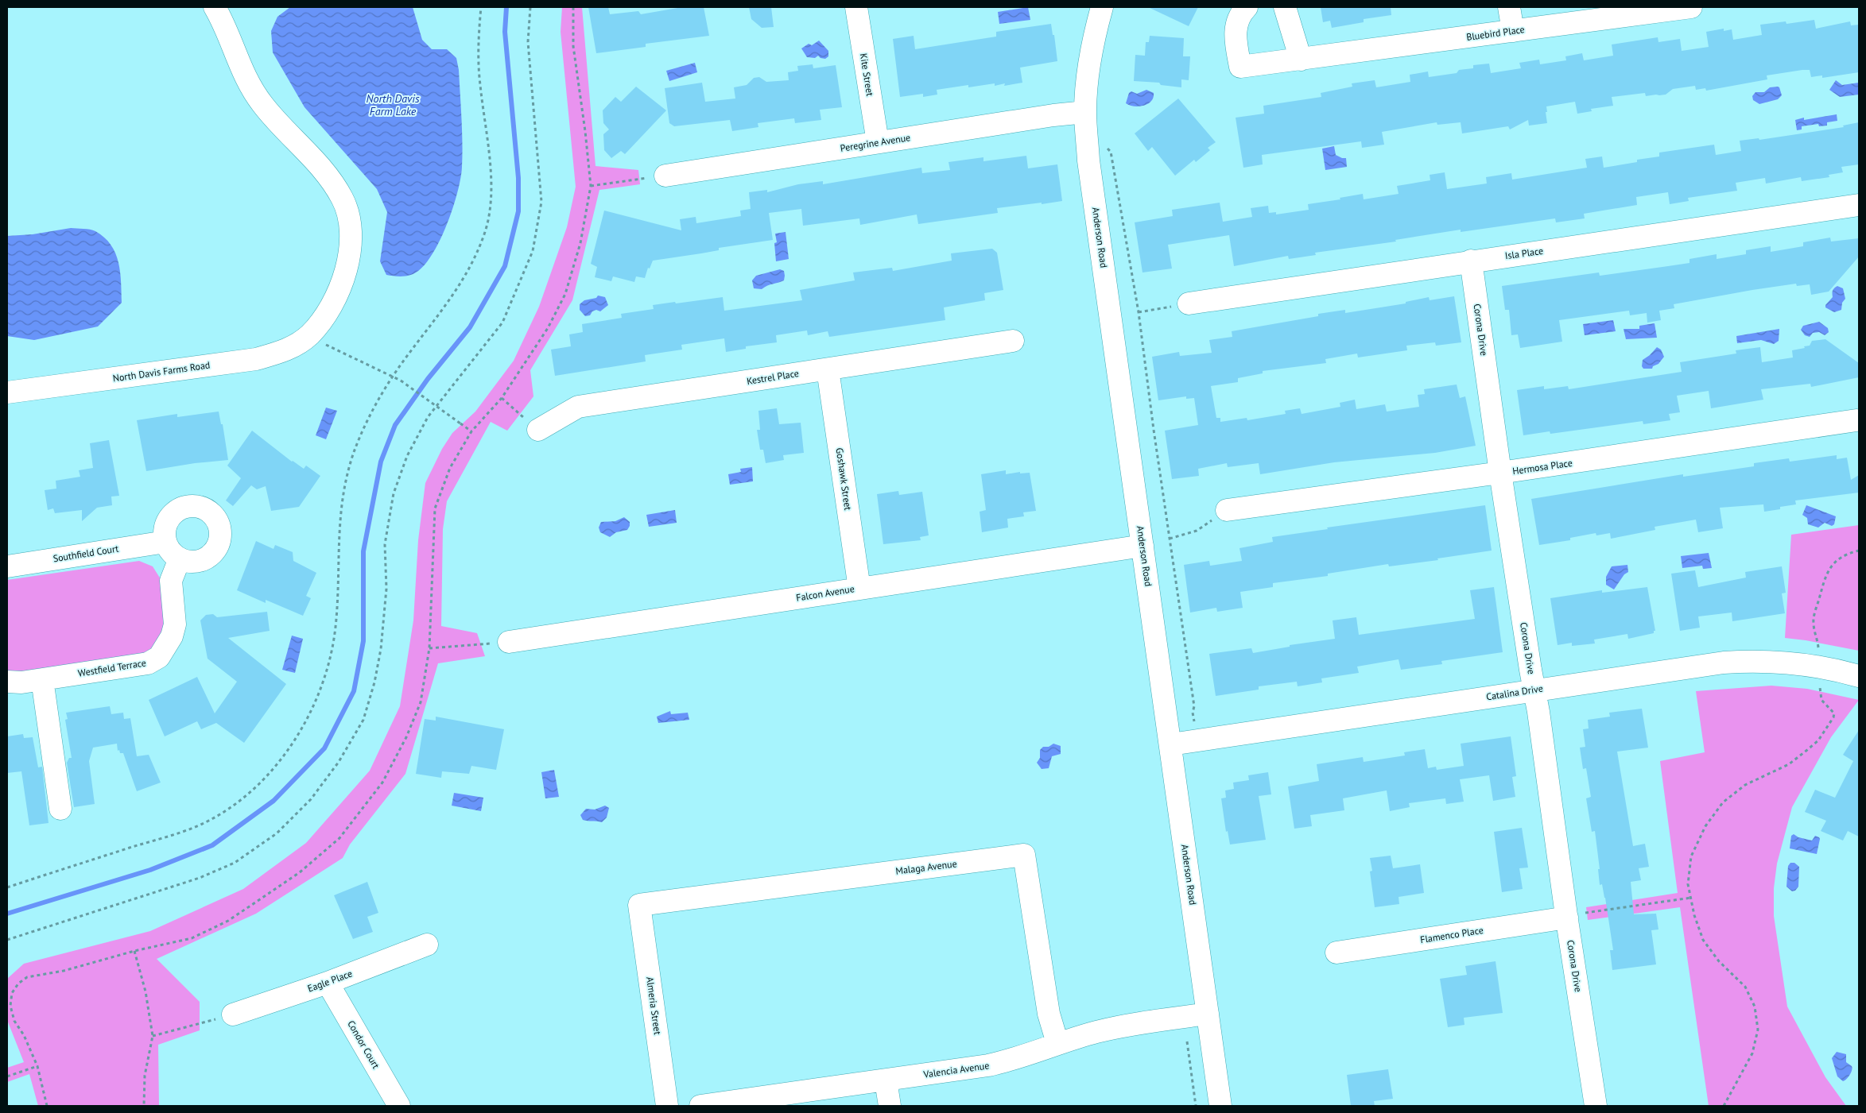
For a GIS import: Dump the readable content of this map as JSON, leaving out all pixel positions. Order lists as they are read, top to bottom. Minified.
{"streets":{"street":["Bluebird Place","Kite Street","Peregrine Avenue","Anderson Road","Isla Place","Corona Drive","North Davis Farms Road","Kestrel Place","Hermosa Place","Goshawk Street","Southfield Court","Falcon Avenue","Westfield Terrace","Catalina Drive","Malaga Avenue","Flamenco Place","Eagle Place","Almeria Street","Condor Court","Valencia Avenue"]},"crossings":[["Kite Street","Peregrine Avenue"],["Peregrine Avenue","Anderson Road"],["Anderson Road","Falcon Avenue"],["Anderson Road","Catalina Drive"],["Anderson Road","Valencia Avenue"],["Isla Place","Corona Drive"],["Corona Drive","Hermosa Place"],["Corona Drive","Catalina Drive"],["Corona Drive","Flamenco Place"],["Kestrel Place","Goshawk Street"],["Goshawk Street","Falcon Avenue"],["Southfield Court","Westfield Terrace"],["Malaga Avenue","Almeria Street"],["Malaga Avenue","Valencia Avenue"],["Eagle Place","Condor Court"]],"water":["North Davis Farm Lake"]}
